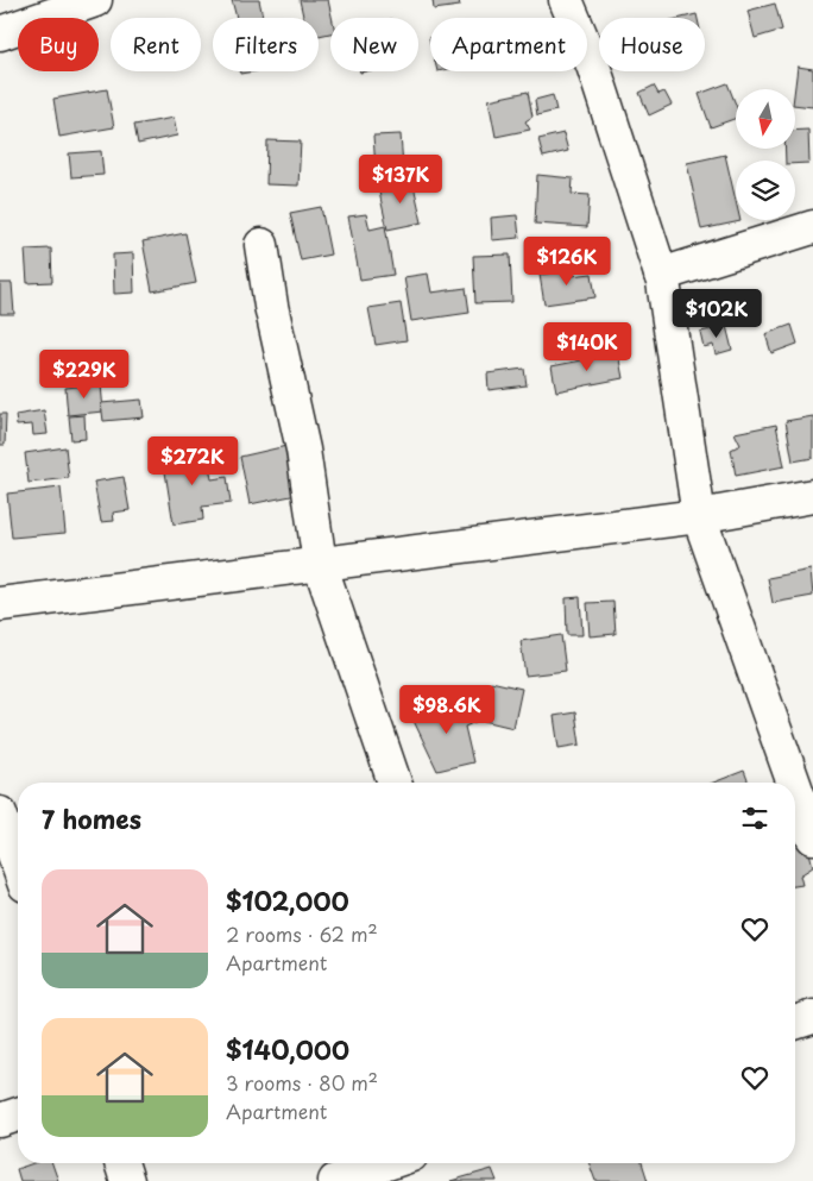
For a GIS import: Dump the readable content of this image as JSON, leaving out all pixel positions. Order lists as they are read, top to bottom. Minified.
{"north":"bottom","page":{"chip":["Buy","Rent","Filters","New","Apartment","House"],"price":["$137K","$126K","$102K","$140K","$229K","$272K","$98.6K"],"heading":"7 homes","list":[{"name":"$102,000","note":"2 rooms · 62 m² · Apartment"},{"name":"$140,000","note":"3 rooms · 80 m² · Apartment"}]}}
